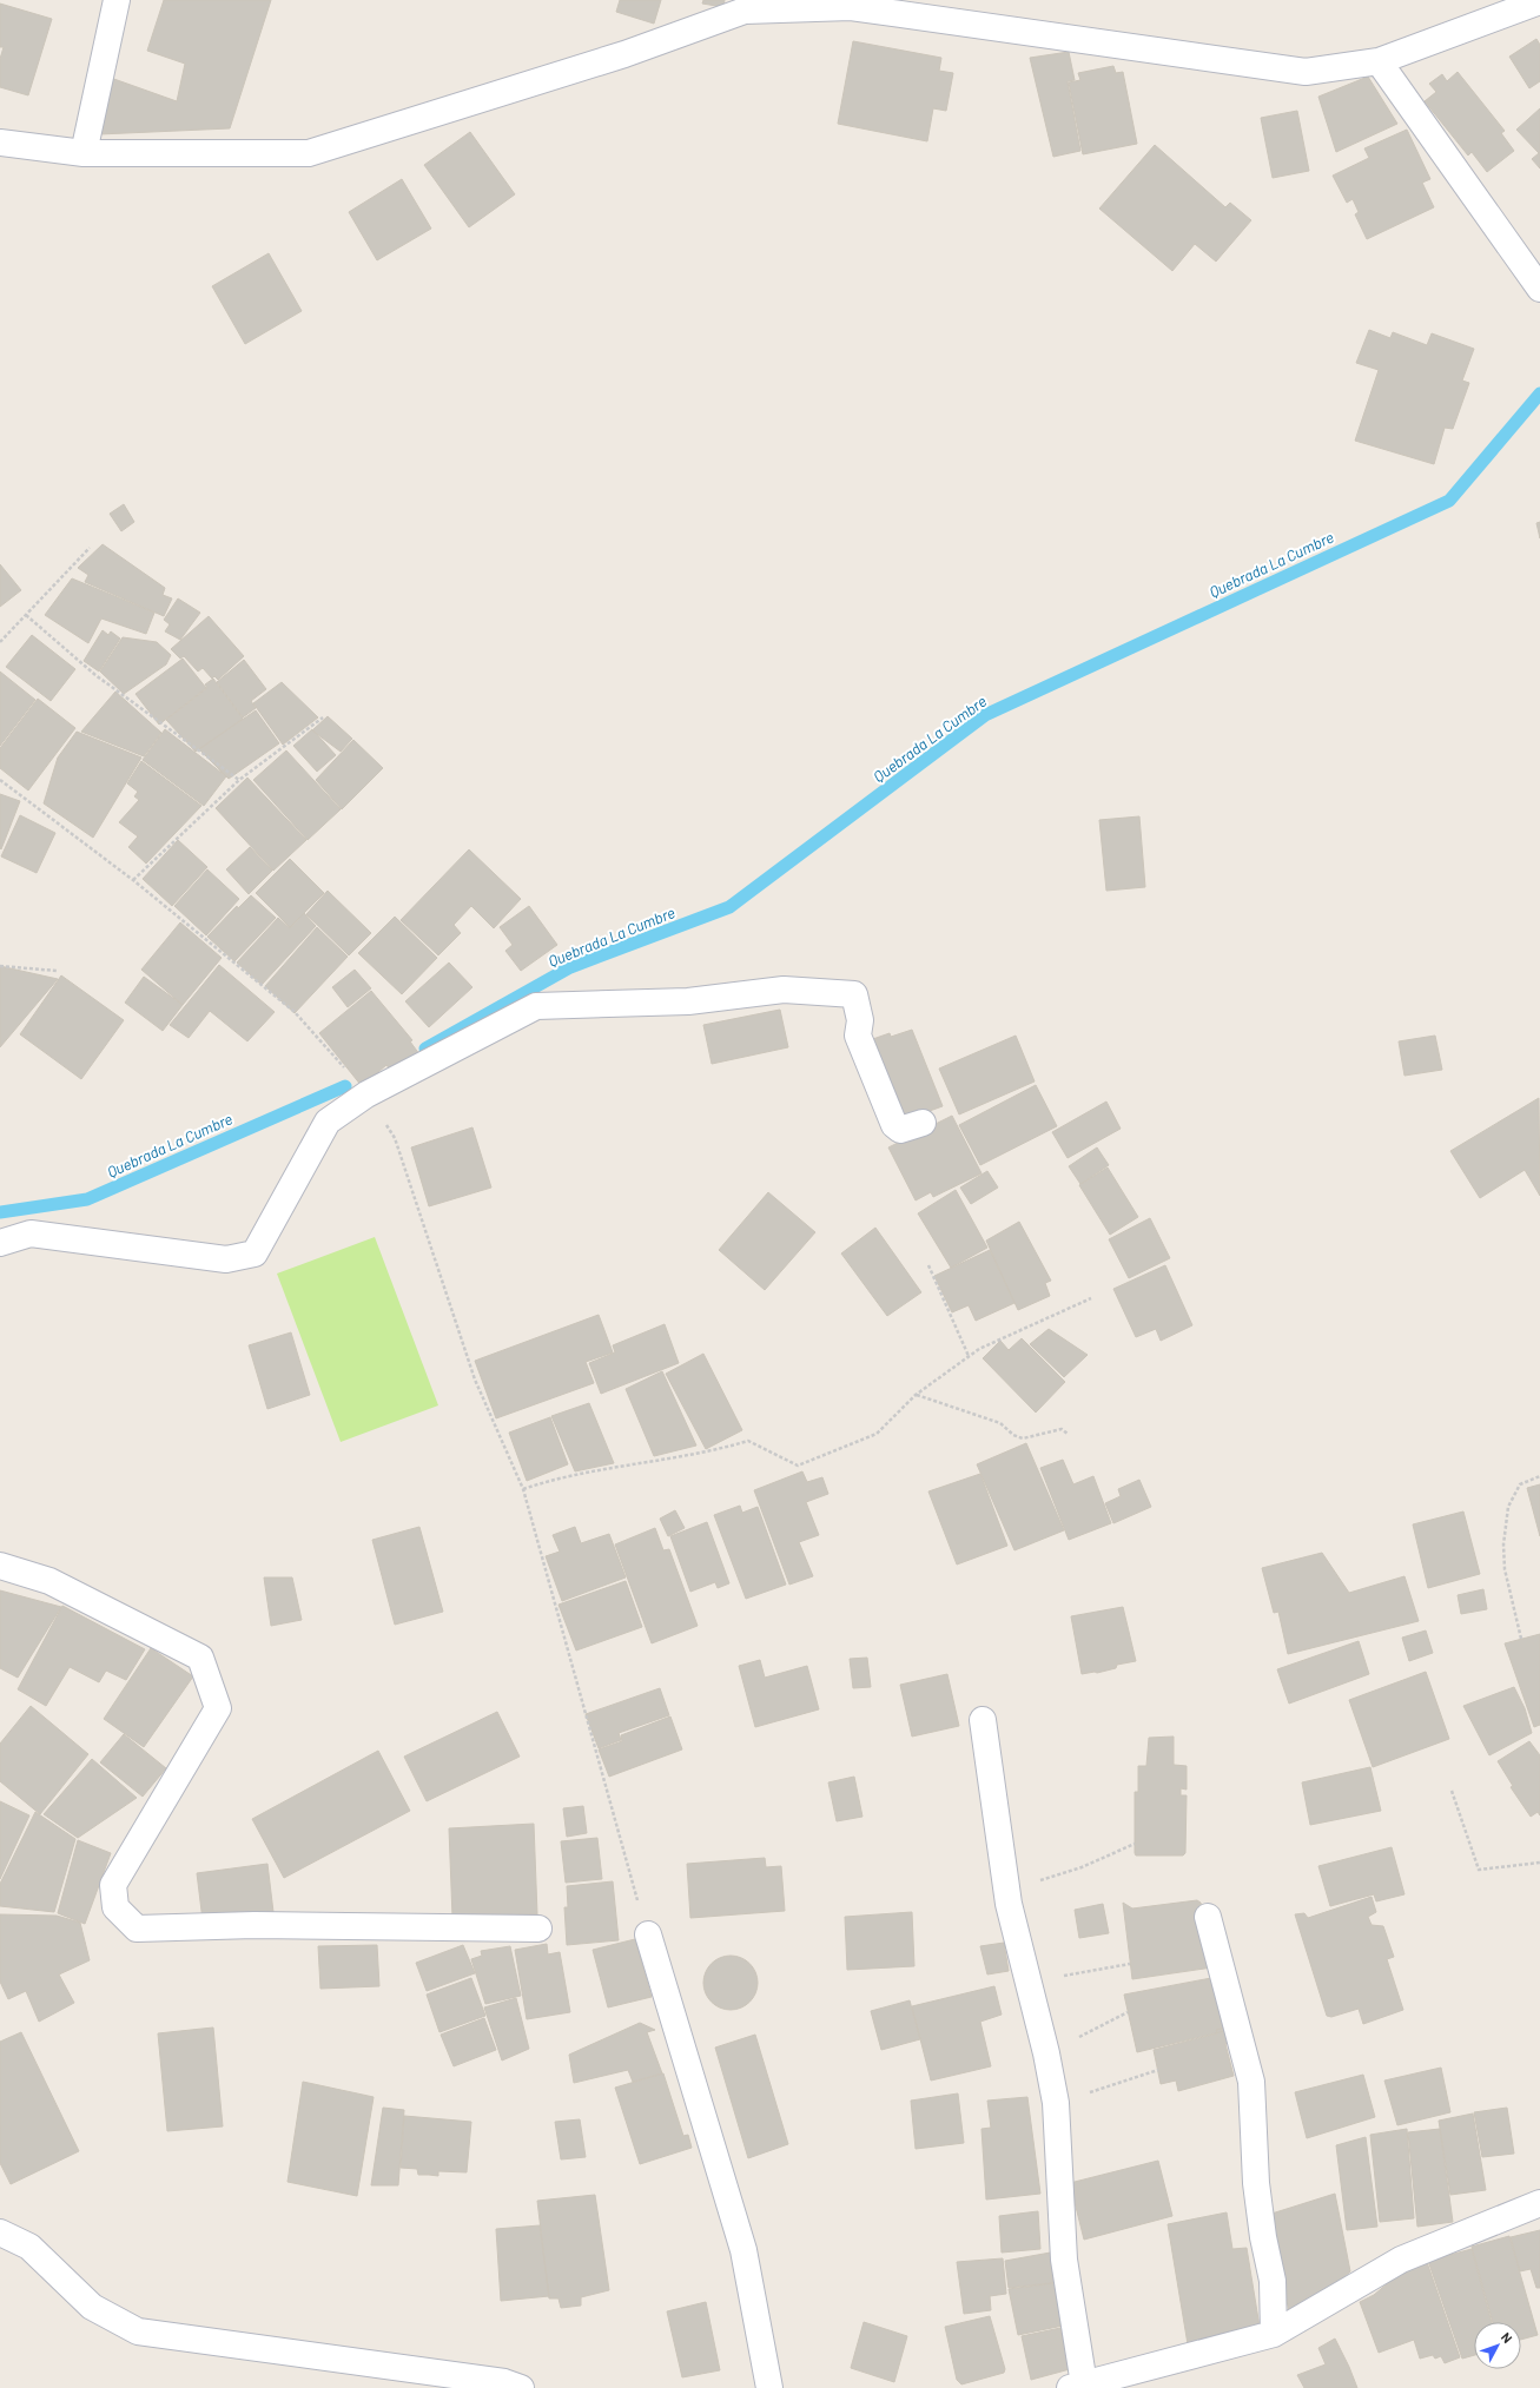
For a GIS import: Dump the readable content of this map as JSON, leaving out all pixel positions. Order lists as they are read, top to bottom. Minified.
{"water":["Quebrada La Cumbre"],"north":"top right"}
